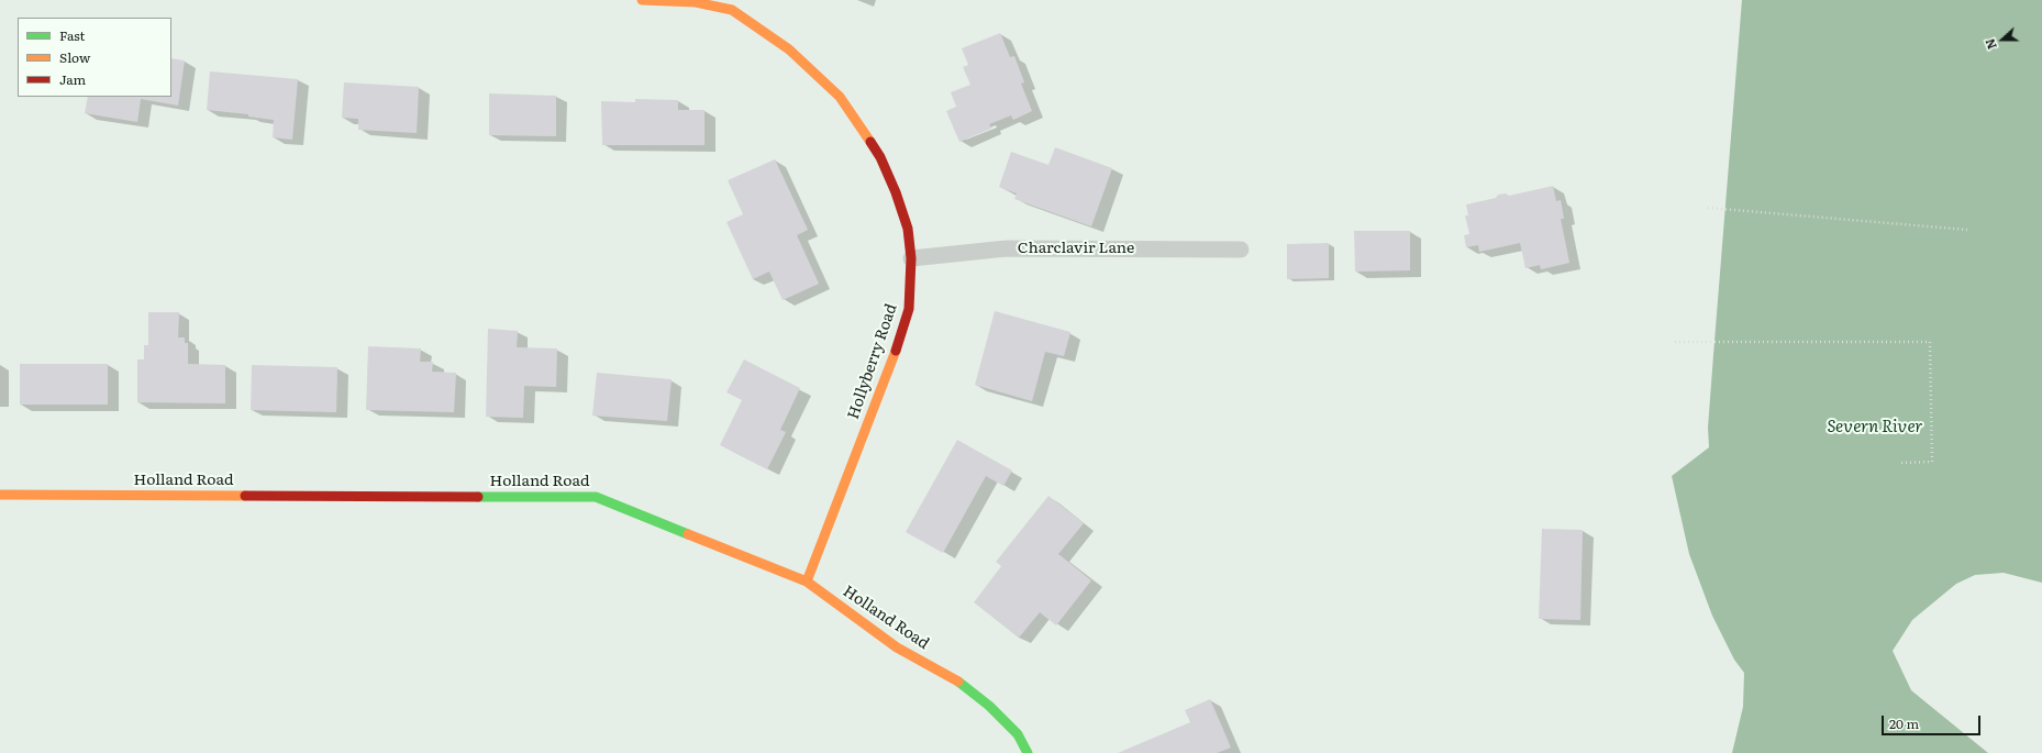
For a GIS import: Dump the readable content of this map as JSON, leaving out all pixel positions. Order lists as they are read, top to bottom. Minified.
{"streets":{"street":["Hollyberry Road","Holland Road"],"lane":["Charclavir Lane"]},"crossings":[["Charclavir Lane","Hollyberry Road"],["Hollyberry Road","Holland Road"]],"water":["Severn River"],"legend":["Fast","Slow","Jam"],"scale_bar":"20 m","north":"left"}
